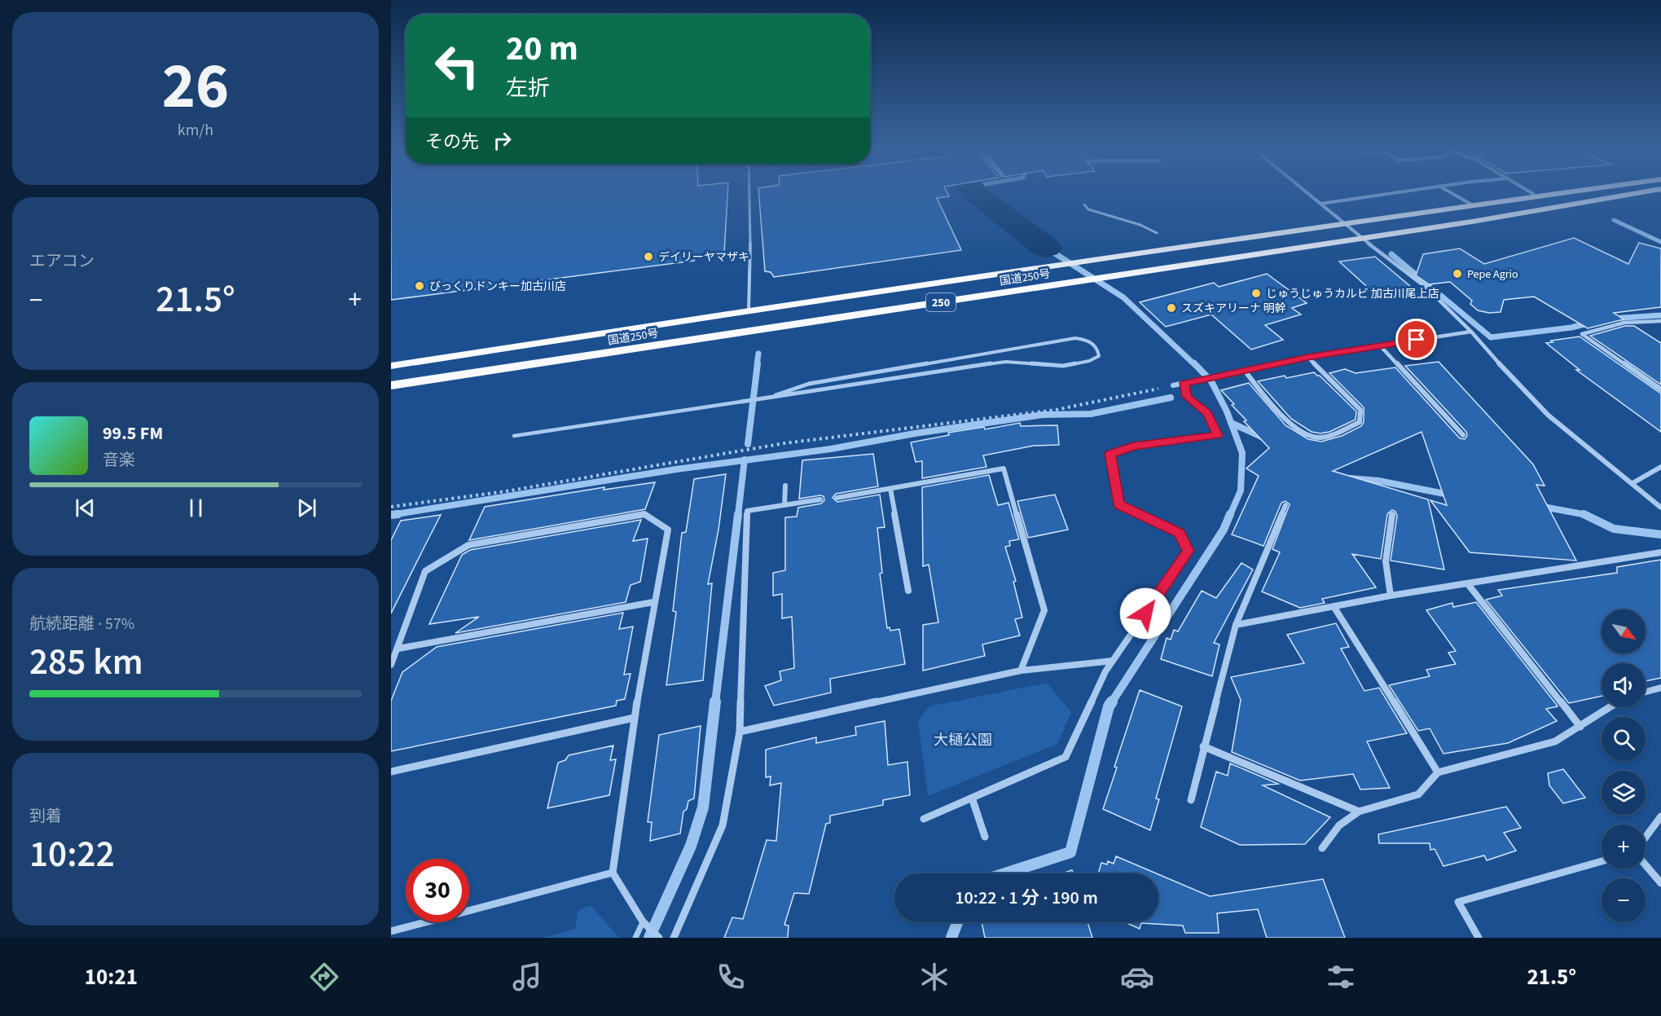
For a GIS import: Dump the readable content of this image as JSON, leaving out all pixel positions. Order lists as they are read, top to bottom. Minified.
{"streets":{"highway":["国道250号","250"]},"crossings":[["国道250号","250"]],"parks":["大樋公園"],"places":["デイリーヤマザキ","Pepe Agrio","びっくりドンキー加古川店","じゅうじゅうカルビ 加古川尾上店","スズキアリーナ 明幹"],"north":"bottom right","page":{"tile":[["26","km/h"],"エアコン",["航続距離 · 57%","285 km"],["到着","10:22"]],"turn":["20 m","左折"],"then":"その先","heat":["−","21.5°","+"],"song":["99.5 FM","音楽"],"map_buttons":["+","−"],"limit":"30","trip":"10:22 · 1 分 · 190 m","tabs":["10:21","21.5°"]}}
